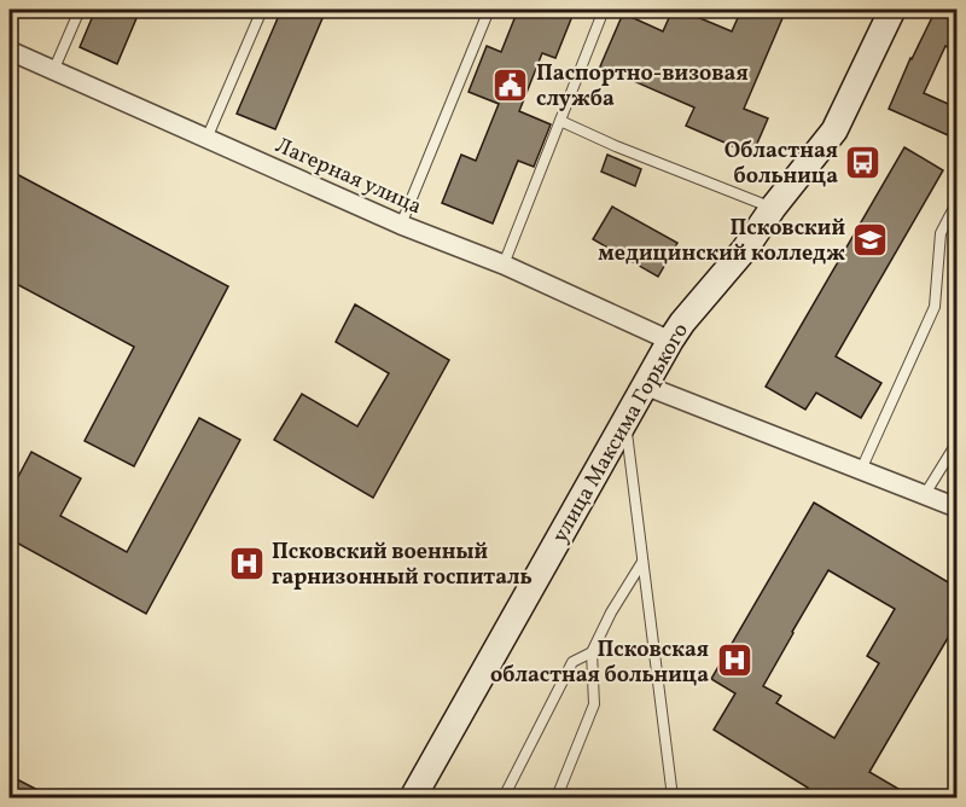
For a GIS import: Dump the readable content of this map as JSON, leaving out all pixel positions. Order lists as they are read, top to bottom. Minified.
{"streets":{"main road":["улица Максима Горького"],"street":["Лагерная улица"]},"crossings":[["Лагерная улица","улица Максима Горького"]],"places":{"public building":["Паспортно-визовая служба"],"bus stop":["Областная больница"],"school or university":["Псковский медицинский колледж"],"hospital":["Псковский военный гарнизонный госпиталь","Псковская областная больница"]}}
